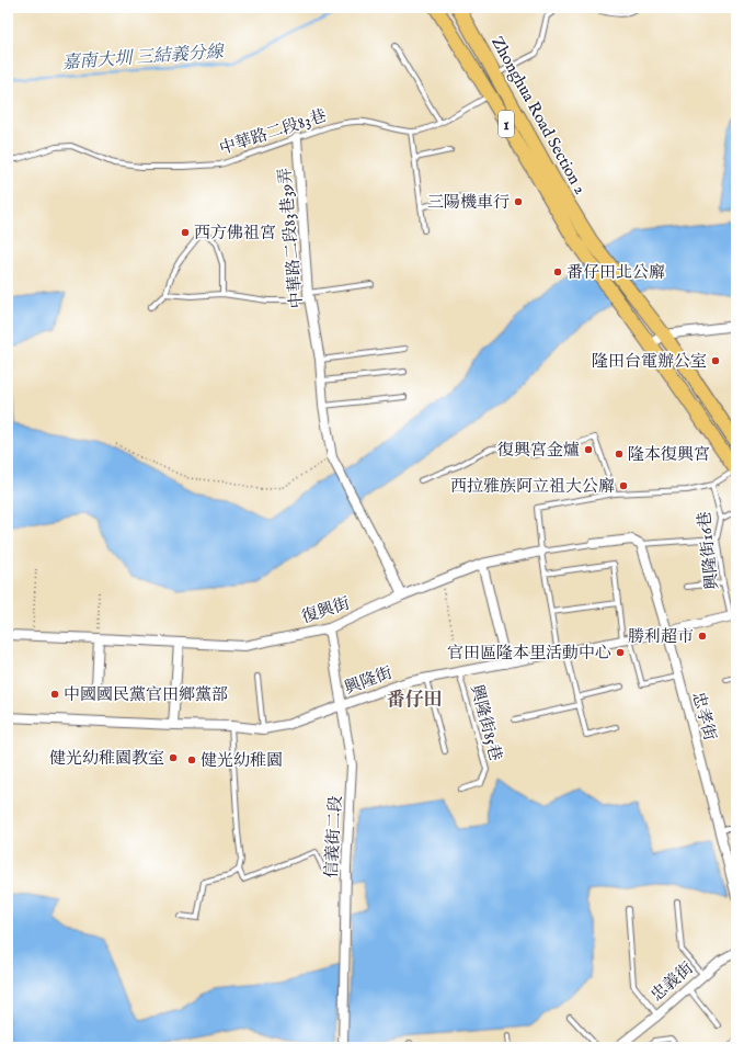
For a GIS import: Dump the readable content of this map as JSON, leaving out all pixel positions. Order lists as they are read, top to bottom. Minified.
{"streets":{"main road":["Zhonghua Road Section 2","1"],"street":["中華路二段83巷39弄","復興街","興隆街","忠孝街","信義街二段","忠義街"],"lane":["中華路二段83巷","興隆街16巷","興隆街85巷"]},"crossings":[["Zhonghua Road Section 2","1"],["Zhonghua Road Section 2","中華路二段83巷"],["中華路二段83巷","中華路二段83巷39弄"],["中華路二段83巷39弄","復興街"],["興隆街16巷","興隆街"],["復興街","忠孝街"],["復興街","信義街二段"],["興隆街","忠孝街"],["興隆街","興隆街85巷"],["興隆街","信義街二段"]],"districts":["番仔田"],"water":["嘉南大圳 三結義分線"],"places":["三陽機車行","西方佛祖宮","番仔田北公廨","隆田台電辦公室","復興宮金爐","隆本復興宮","西拉雅族阿立祖大公廨","勝利超市","官田區隆本里活動中心","中國國民黨官田鄉黨部","健光幼稚園教室","健光幼稚園"]}
